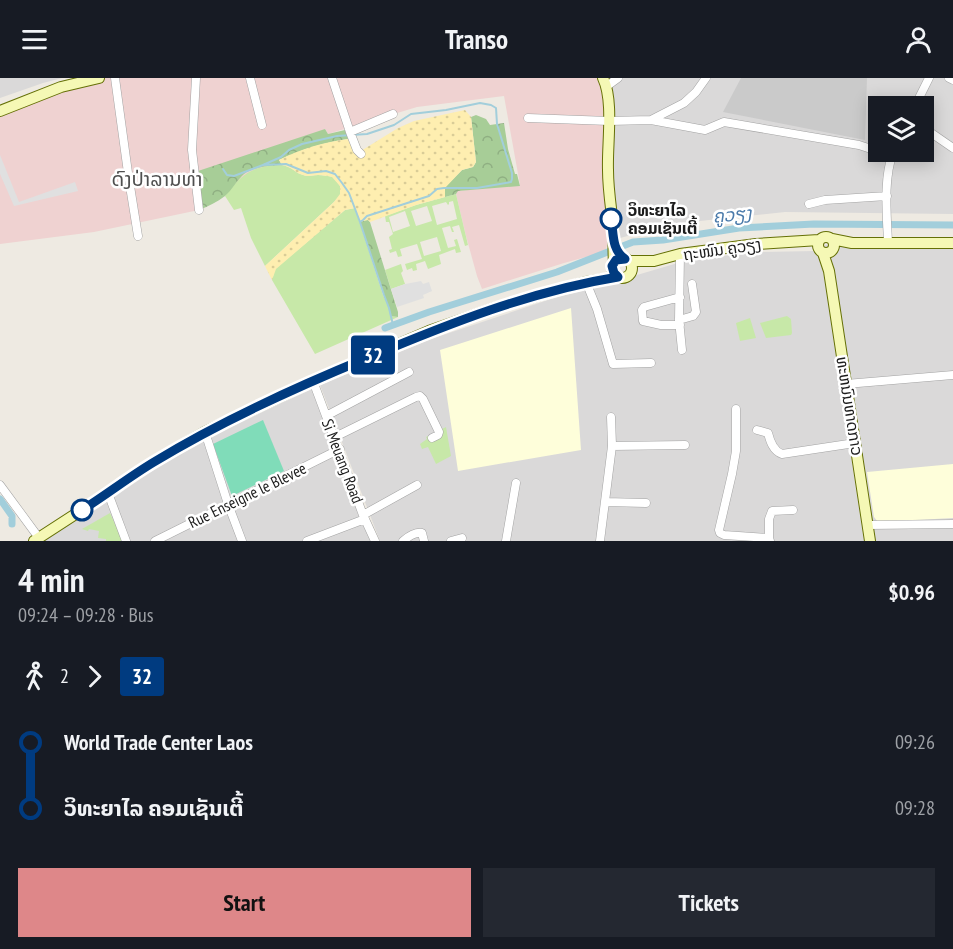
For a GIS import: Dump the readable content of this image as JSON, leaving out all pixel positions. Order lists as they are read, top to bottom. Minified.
{"streets":{"street":["ຖະໜົນ ຄູວຽງ","ທະຫນົນທາດກາວ","Si Meuang Road","Rue Enseigne le Blevee"]},"crossings":[["ຖະໜົນ ຄູວຽງ","ທະຫນົນທາດກາວ"],["ຖະໜົນ ຄູວຽງ","Si Meuang Road"],["Si Meuang Road","Rue Enseigne le Blevee"]],"districts":["ດົງປ່າລານທ່າ"],"water":["ຄູວຽງ"],"places":["ວິທະຍາໄລ ຄອມເຊັນເຕີ້"],"lines":["bus line 32"],"page":{"header":"Transo","on_map":"32","heading":["4 min","09:24 – 09:28 · Bus","$0.96"],"legs":["2","32"],"list":[{"name":"World Trade Center Laos","value":"09:26"},{"name":"ວິທະຍາໄລ ຄອມເຊັນເຕີ້","value":"09:28"}],"buttons":["Start","Tickets"]}}
